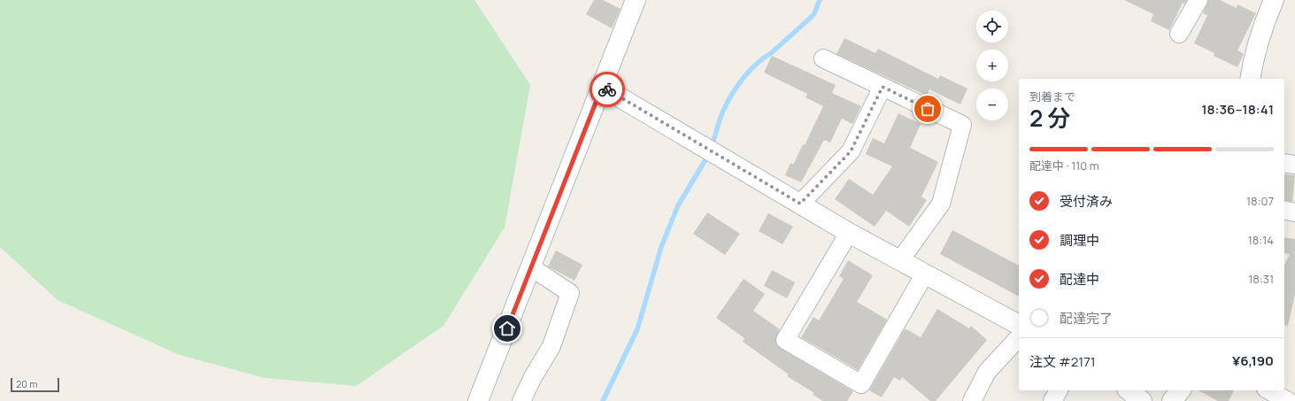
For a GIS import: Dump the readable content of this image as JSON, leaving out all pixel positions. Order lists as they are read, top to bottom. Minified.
{"scale_bar":"20 m","page":{"map_buttons":["+","−"],"heading":["2 分","到着まで","18:36–18:41"],"panel":["注文 #2171","¥6,190"],"bar":"配達中 · 110 m","list":[["受付済み","18:07"],["調理中","18:14"],["配達中","18:31"],"配達完了"],"scale":"20 m"}}
